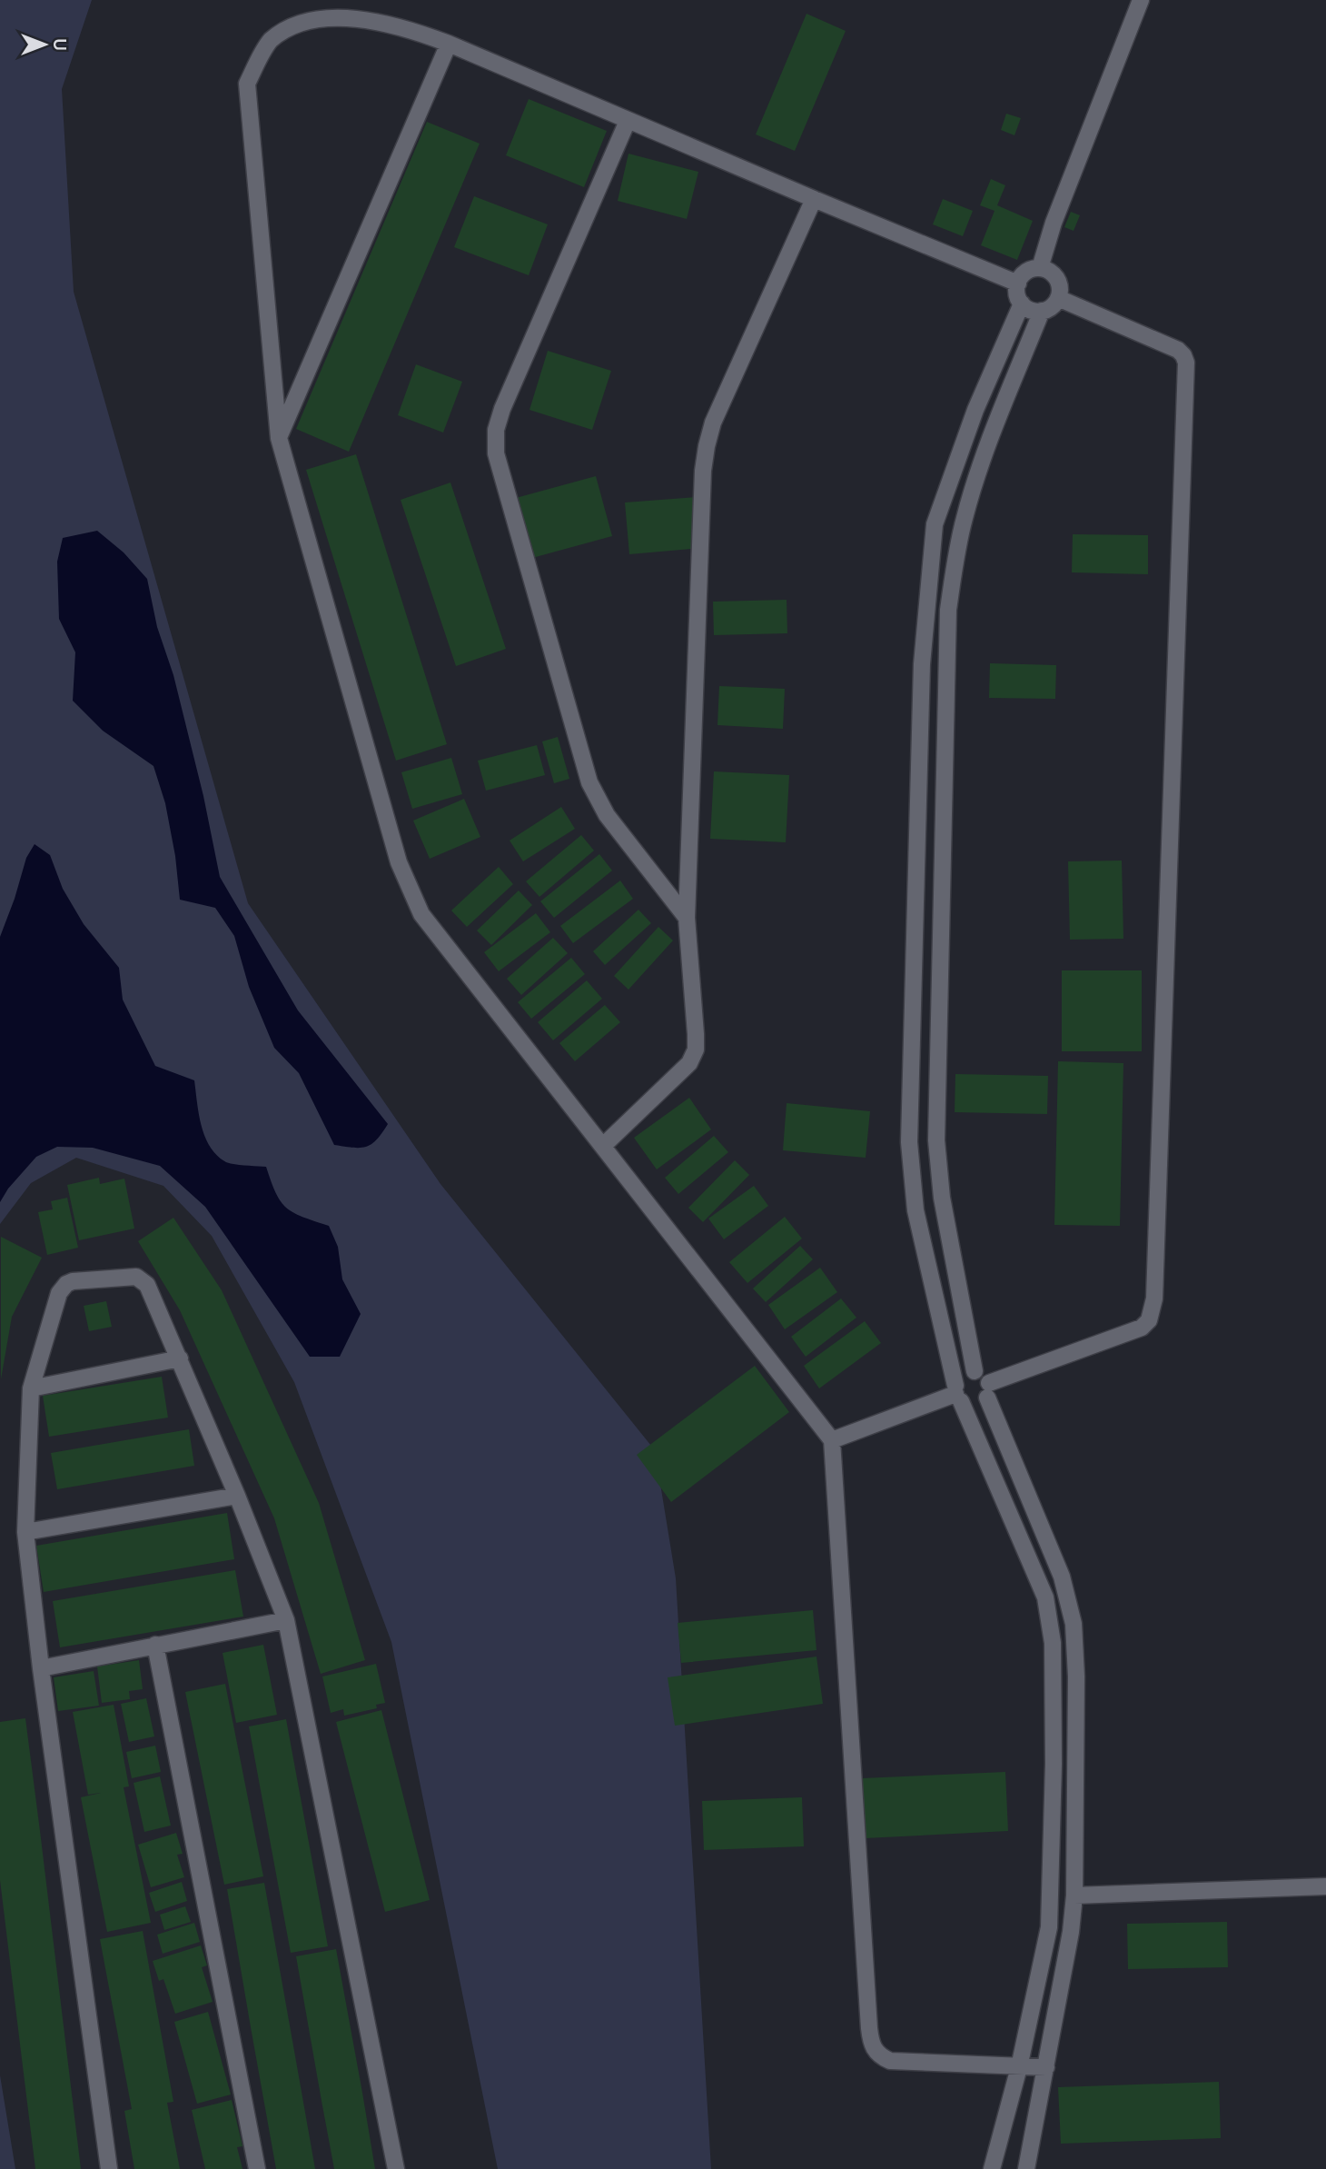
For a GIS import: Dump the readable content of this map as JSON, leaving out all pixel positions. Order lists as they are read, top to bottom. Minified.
{"north":"right"}
